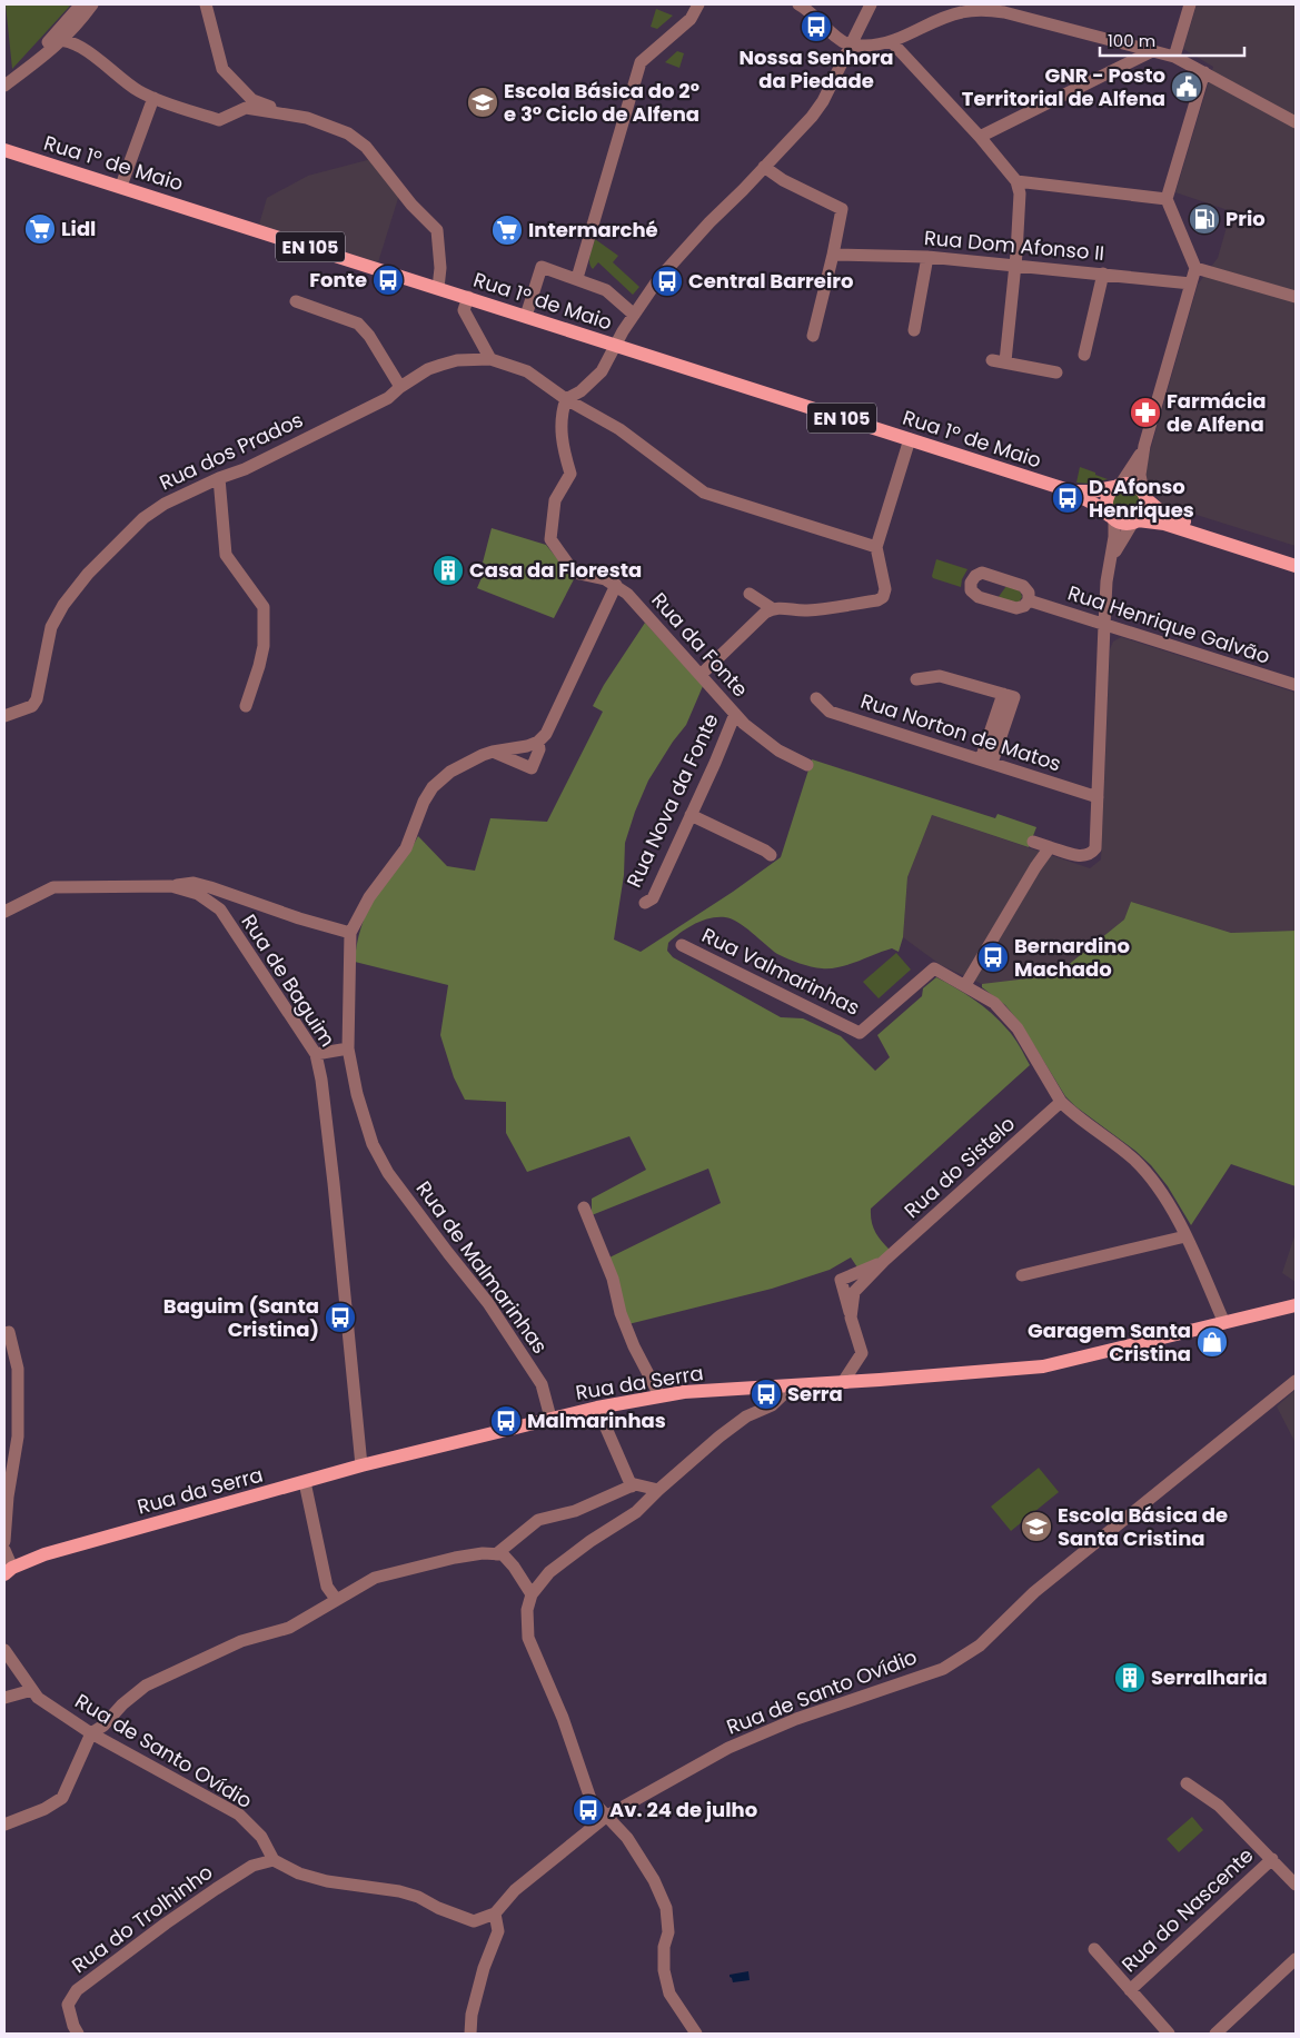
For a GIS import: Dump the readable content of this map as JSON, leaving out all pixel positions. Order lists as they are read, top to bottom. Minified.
{"streets":{"main road":["Rua 1º de Maio","EN 105","Rua da Serra"],"street":["Rua Dom Afonso II","Rua dos Prados","Rua Henrique Galvão","Rua da Fonte","Rua Norton de Matos","Rua Nova da Fonte","Rua Valmarinhas","Rua de Baguim","Rua do Sistelo","Rua de Malmarinhas","Rua de Santo Ovídio","Rua do Nascente","Rua do Trolhinho"]},"crossings":[["Rua 1º de Maio","EN 105"],["Rua dos Prados","Rua da Fonte"],["Rua da Fonte","Rua Nova da Fonte"],["Rua de Baguim","Rua da Serra"],["Rua do Sistelo","Rua da Serra"],["Rua de Malmarinhas","Rua da Serra"],["Rua de Santo Ovídio","Rua do Trolhinho"]],"places":{"bus stop":["Nossa Senhora da Piedade","Fonte","Central Barreiro","D. Afonso Henriques","Bernardino Machado","Baguim (Santa Cristina)","Serra","Malmarinhas","Av. 24 de julho"],"public building":["GNR - Posto Territorial de Alfena"],"school or university":["Escola Básica do 2º e 3º Ciclo de Alfena","Escola Básica de Santa Cristina"],"fuel station":["Prio"],"supermarket":["Lidl","Intermarché"],"pharmacy":["Farmácia de Alfena"],"building":["Casa da Floresta","Serralharia"],"shop":["Garagem Santa Cristina"]},"scale_bar":"100 m"}
